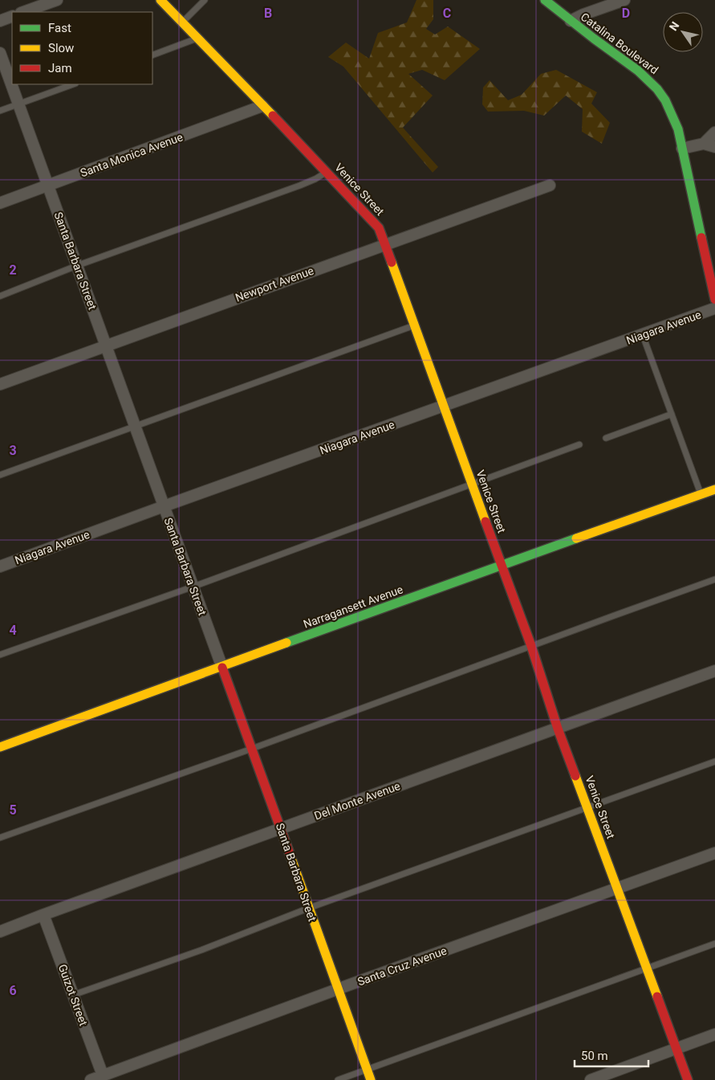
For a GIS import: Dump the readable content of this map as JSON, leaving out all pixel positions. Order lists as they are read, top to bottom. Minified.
{"streets":{"street":["Catalina Boulevard","Santa Monica Avenue","Venice Street","Santa Barbara Street","Newport Avenue","Niagara Avenue","Narragansett Avenue","Del Monte Avenue","Santa Cruz Avenue","Guizot Street"]},"crossings":[["Santa Monica Avenue","Venice Street"],["Santa Monica Avenue","Santa Barbara Street"],["Venice Street","Newport Avenue"],["Venice Street","Niagara Avenue"],["Venice Street","Narragansett Avenue"],["Venice Street","Del Monte Avenue"],["Venice Street","Santa Cruz Avenue"],["Santa Barbara Street","Newport Avenue"],["Santa Barbara Street","Niagara Avenue"],["Santa Barbara Street","Narragansett Avenue"],["Santa Barbara Street","Del Monte Avenue"],["Santa Barbara Street","Santa Cruz Avenue"],["Del Monte Avenue","Guizot Street"],["Santa Cruz Avenue","Guizot Street"]],"legend":["Fast","Slow","Jam"],"scale_bar":"50 m","north":"top left","grid":{"columns":["B","C","D"],"rows":["2","3","4","5","6"]}}
